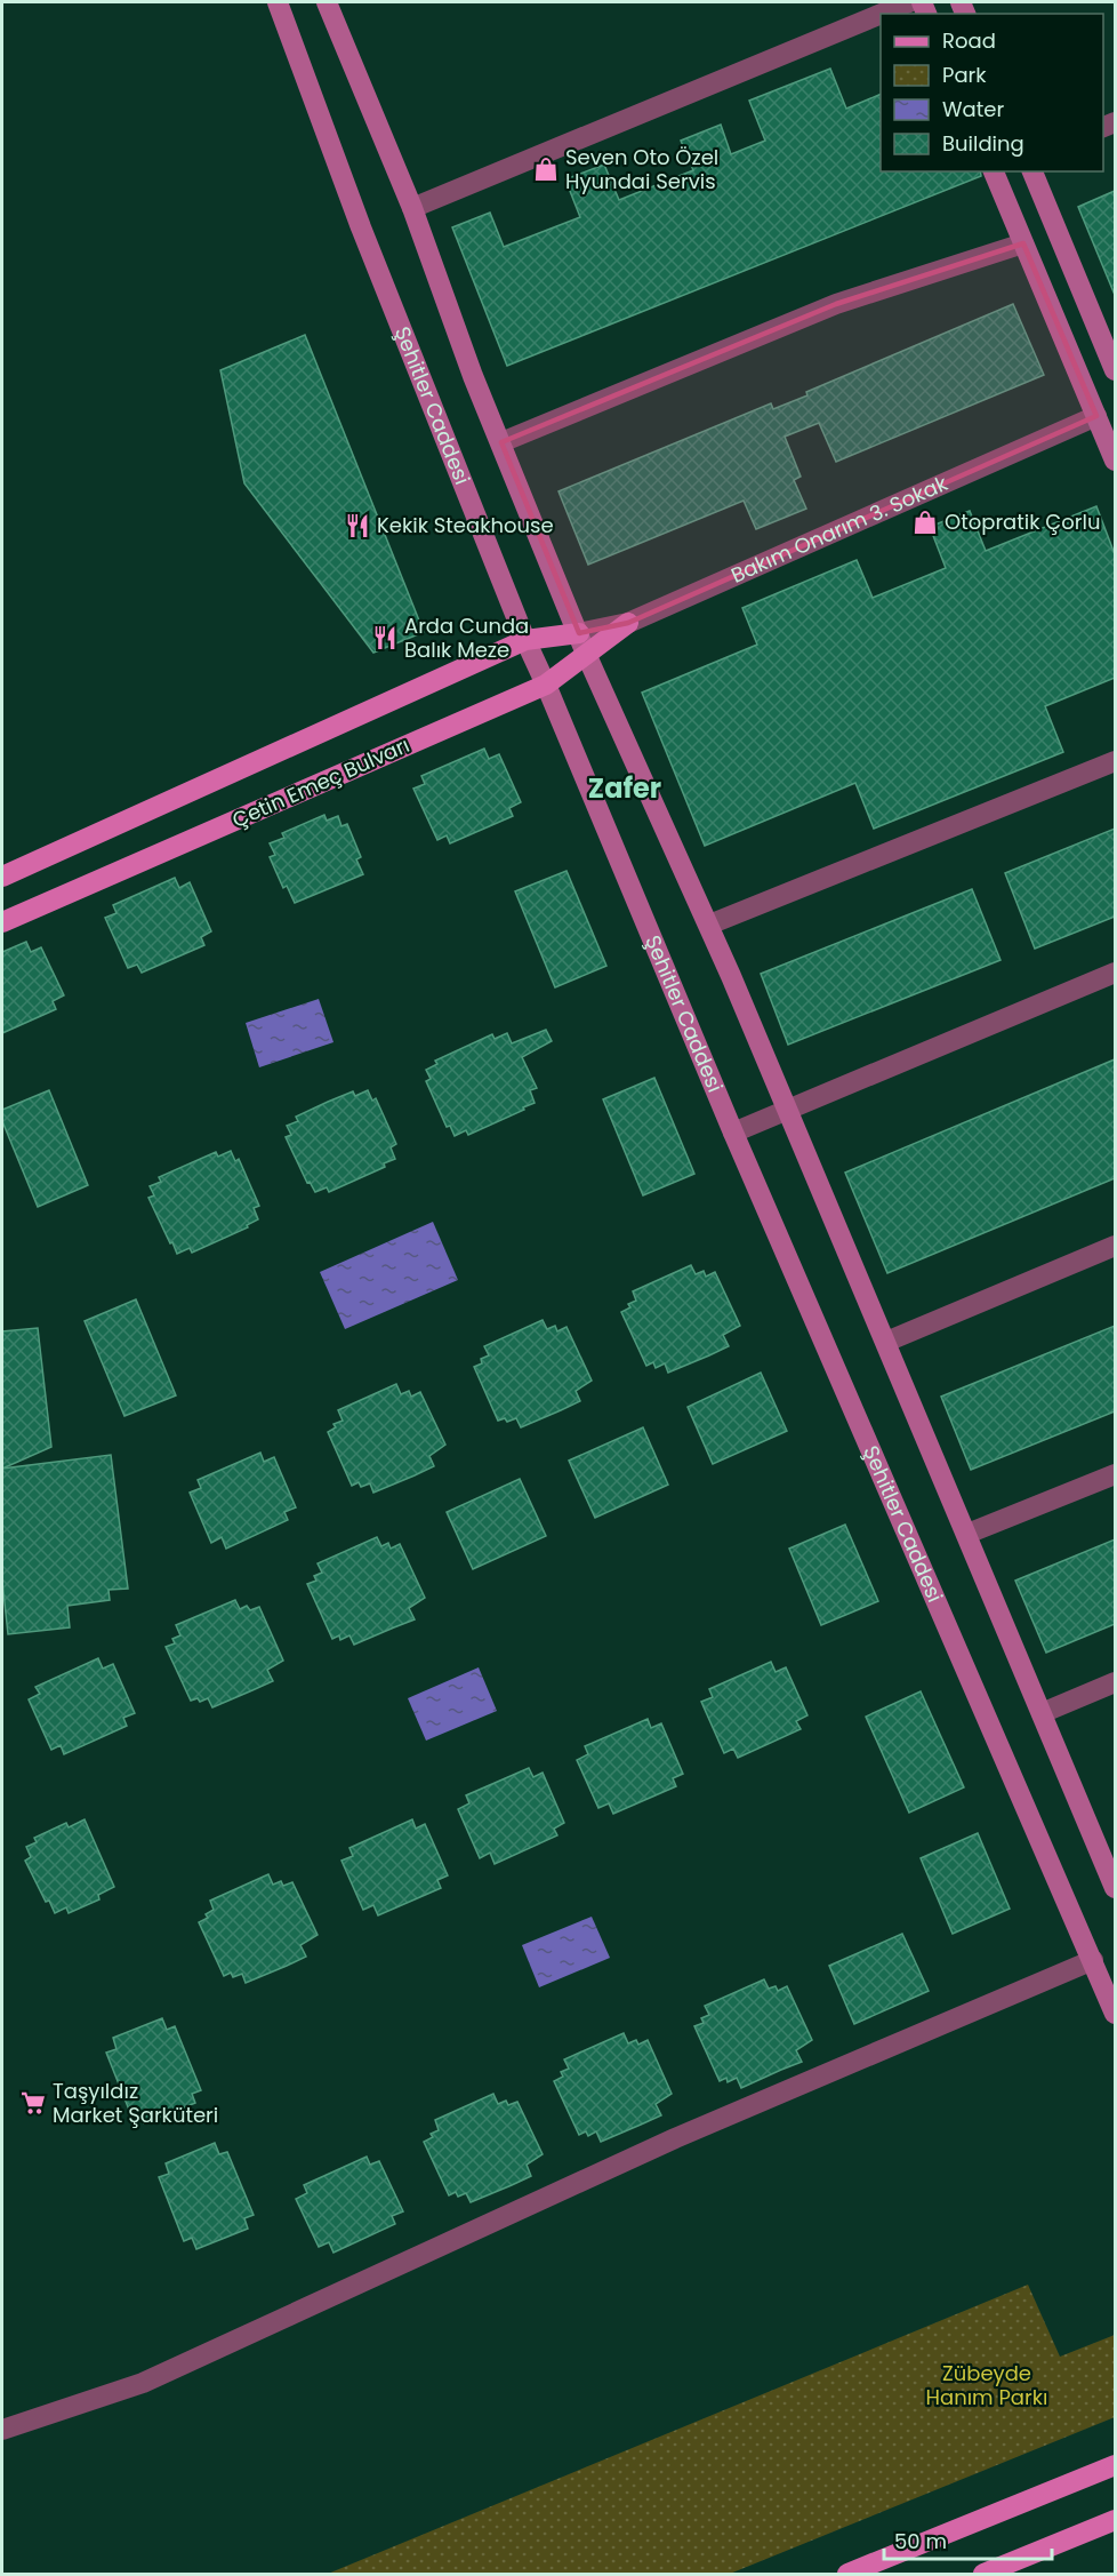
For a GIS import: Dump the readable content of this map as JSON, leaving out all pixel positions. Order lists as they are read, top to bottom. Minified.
{"streets":{"main road":["Çetin Emeç Bulvarı"],"street":["Şehitler Caddesi","Bakım Onarım 3. Sokak"]},"crossings":[["Şehitler Caddesi","Çetin Emeç Bulvarı"],["Bakım Onarım 3. Sokak","Çetin Emeç Bulvarı"]],"districts":["Zafer"],"parks":["Zübeyde Hanım Parkı"],"places":{"shop":["Seven Oto Özel Hyundai Servis","Otopratik Çorlu"],"restaurant":["Kekik Steakhouse","Arda Cunda Balık Meze"],"supermarket":["Taşyıldız Market Şarküteri"]},"legend":["Road","Park","Water","Building"],"scale_bar":"50 m"}
